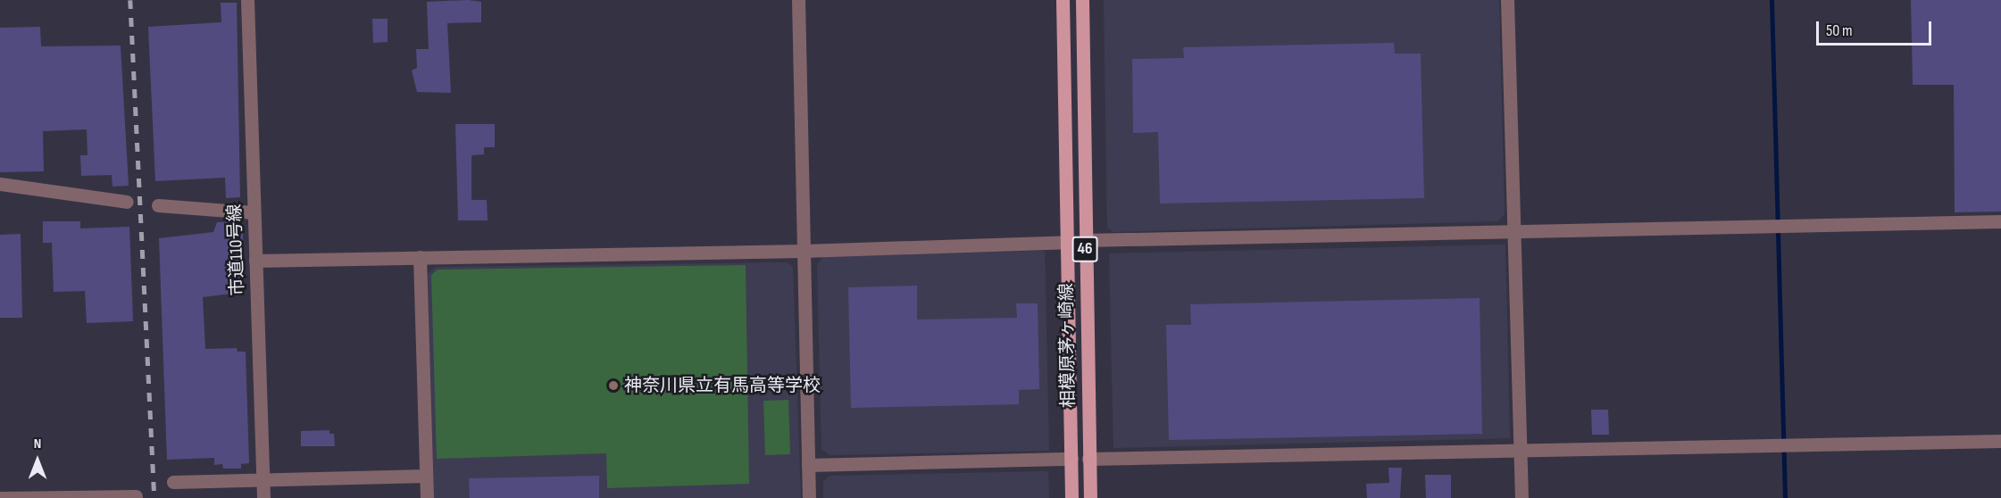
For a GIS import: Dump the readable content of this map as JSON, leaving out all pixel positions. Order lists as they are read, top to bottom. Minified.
{"streets":{"main road":["46","相模原茅ヶ崎線"],"street":["市道110号線"]},"places":["神奈川県立有馬高等学校"],"scale_bar":"50 m","north":"top"}
